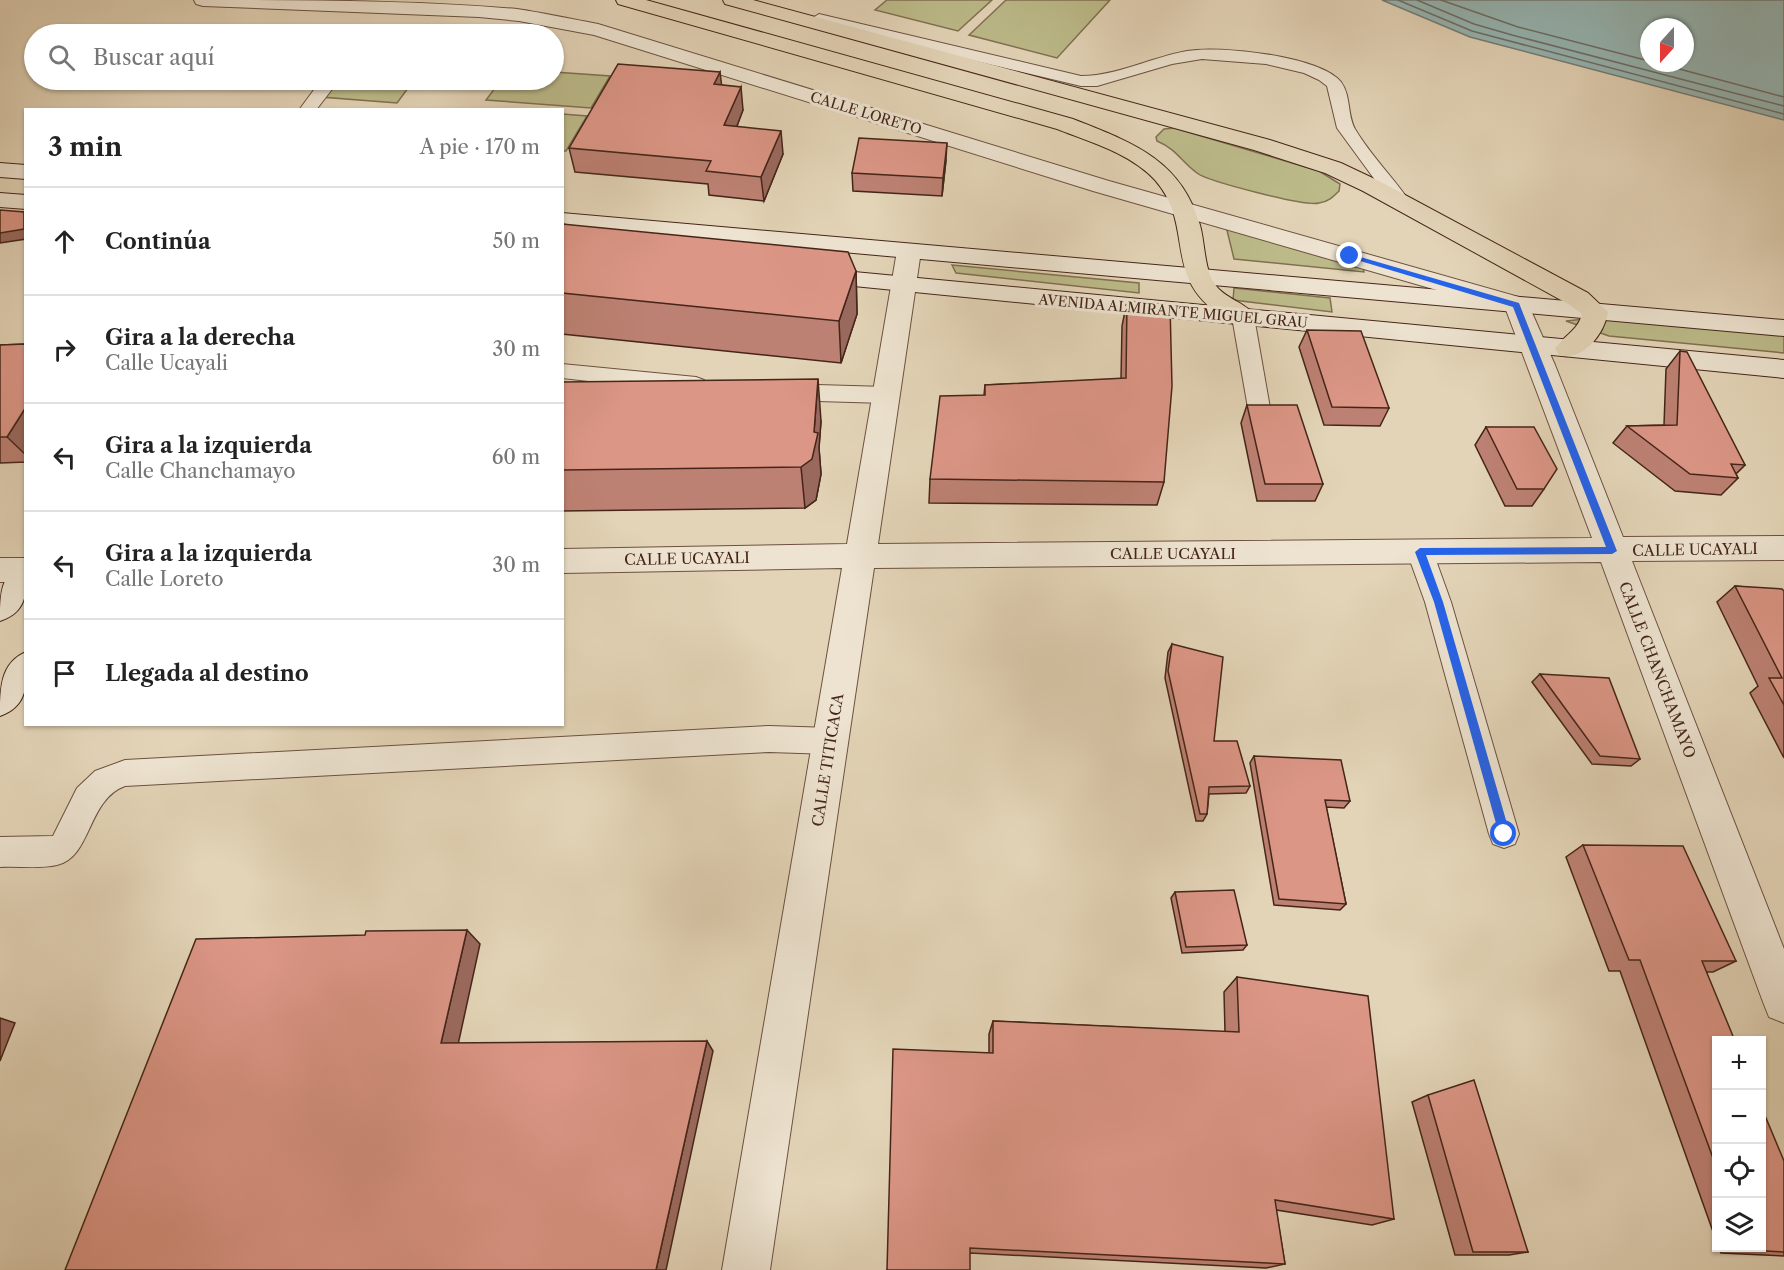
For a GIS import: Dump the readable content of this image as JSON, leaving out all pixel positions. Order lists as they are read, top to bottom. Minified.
{"streets":{"street":["CALLE LORETO","AVENIDA ALMIRANTE MIGUEL GRAU","CALLE UCAYALI","CALLE CHANCHAMAYO","CALLE TITICACA"]},"crossings":[["CALLE LORETO","CALLE CHANCHAMAYO"],["AVENIDA ALMIRANTE MIGUEL GRAU","CALLE CHANCHAMAYO"],["AVENIDA ALMIRANTE MIGUEL GRAU","CALLE TITICACA"],["CALLE UCAYALI","CALLE CHANCHAMAYO"],["CALLE UCAYALI","CALLE TITICACA"]],"north":"bottom","page":{"search":"Buscar aquí","heading":["3 min","A pie · 170 m"],"list":[["Continúa","50 m"],["Gira a la derecha","Calle Ucayali","30 m"],["Gira a la izquierda","Calle Chanchamayo","60 m"],["Gira a la izquierda","Calle Loreto","30 m"],"Llegada al destino"],"map_buttons":["+","−"]}}
